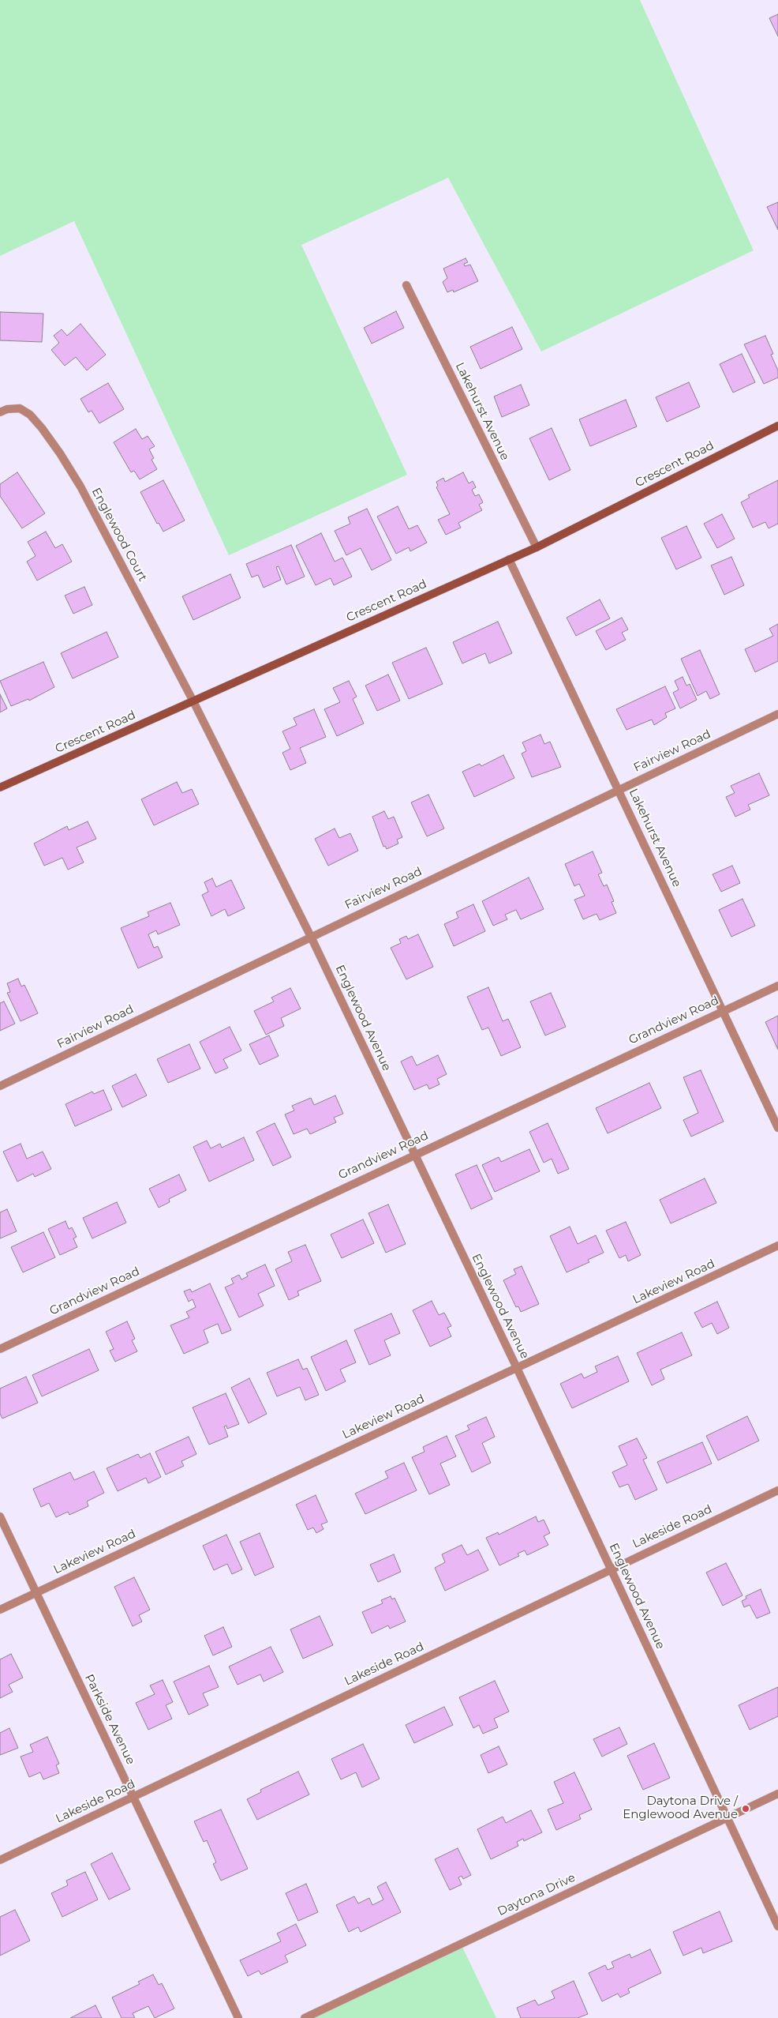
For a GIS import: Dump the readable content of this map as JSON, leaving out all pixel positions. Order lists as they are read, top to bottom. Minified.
{"streets":{"street":["Lakehurst Avenue","Crescent Road","Englewood Court","Fairview Road","Englewood Avenue","Grandview Road","Lakeview Road","Lakeside Road","Parkside Avenue","Daytona Drive"]},"crossings":[["Lakehurst Avenue","Crescent Road"],["Lakehurst Avenue","Fairview Road"],["Lakehurst Avenue","Grandview Road"],["Crescent Road","Englewood Court"],["Crescent Road","Englewood Avenue"],["Englewood Court","Englewood Avenue"],["Fairview Road","Englewood Avenue"],["Englewood Avenue","Grandview Road"],["Englewood Avenue","Lakeview Road"],["Englewood Avenue","Lakeside Road"],["Englewood Avenue","Daytona Drive"],["Lakeview Road","Parkside Avenue"],["Lakeside Road","Parkside Avenue"]],"places":["Daytona Drive / Englewood Avenue"]}
